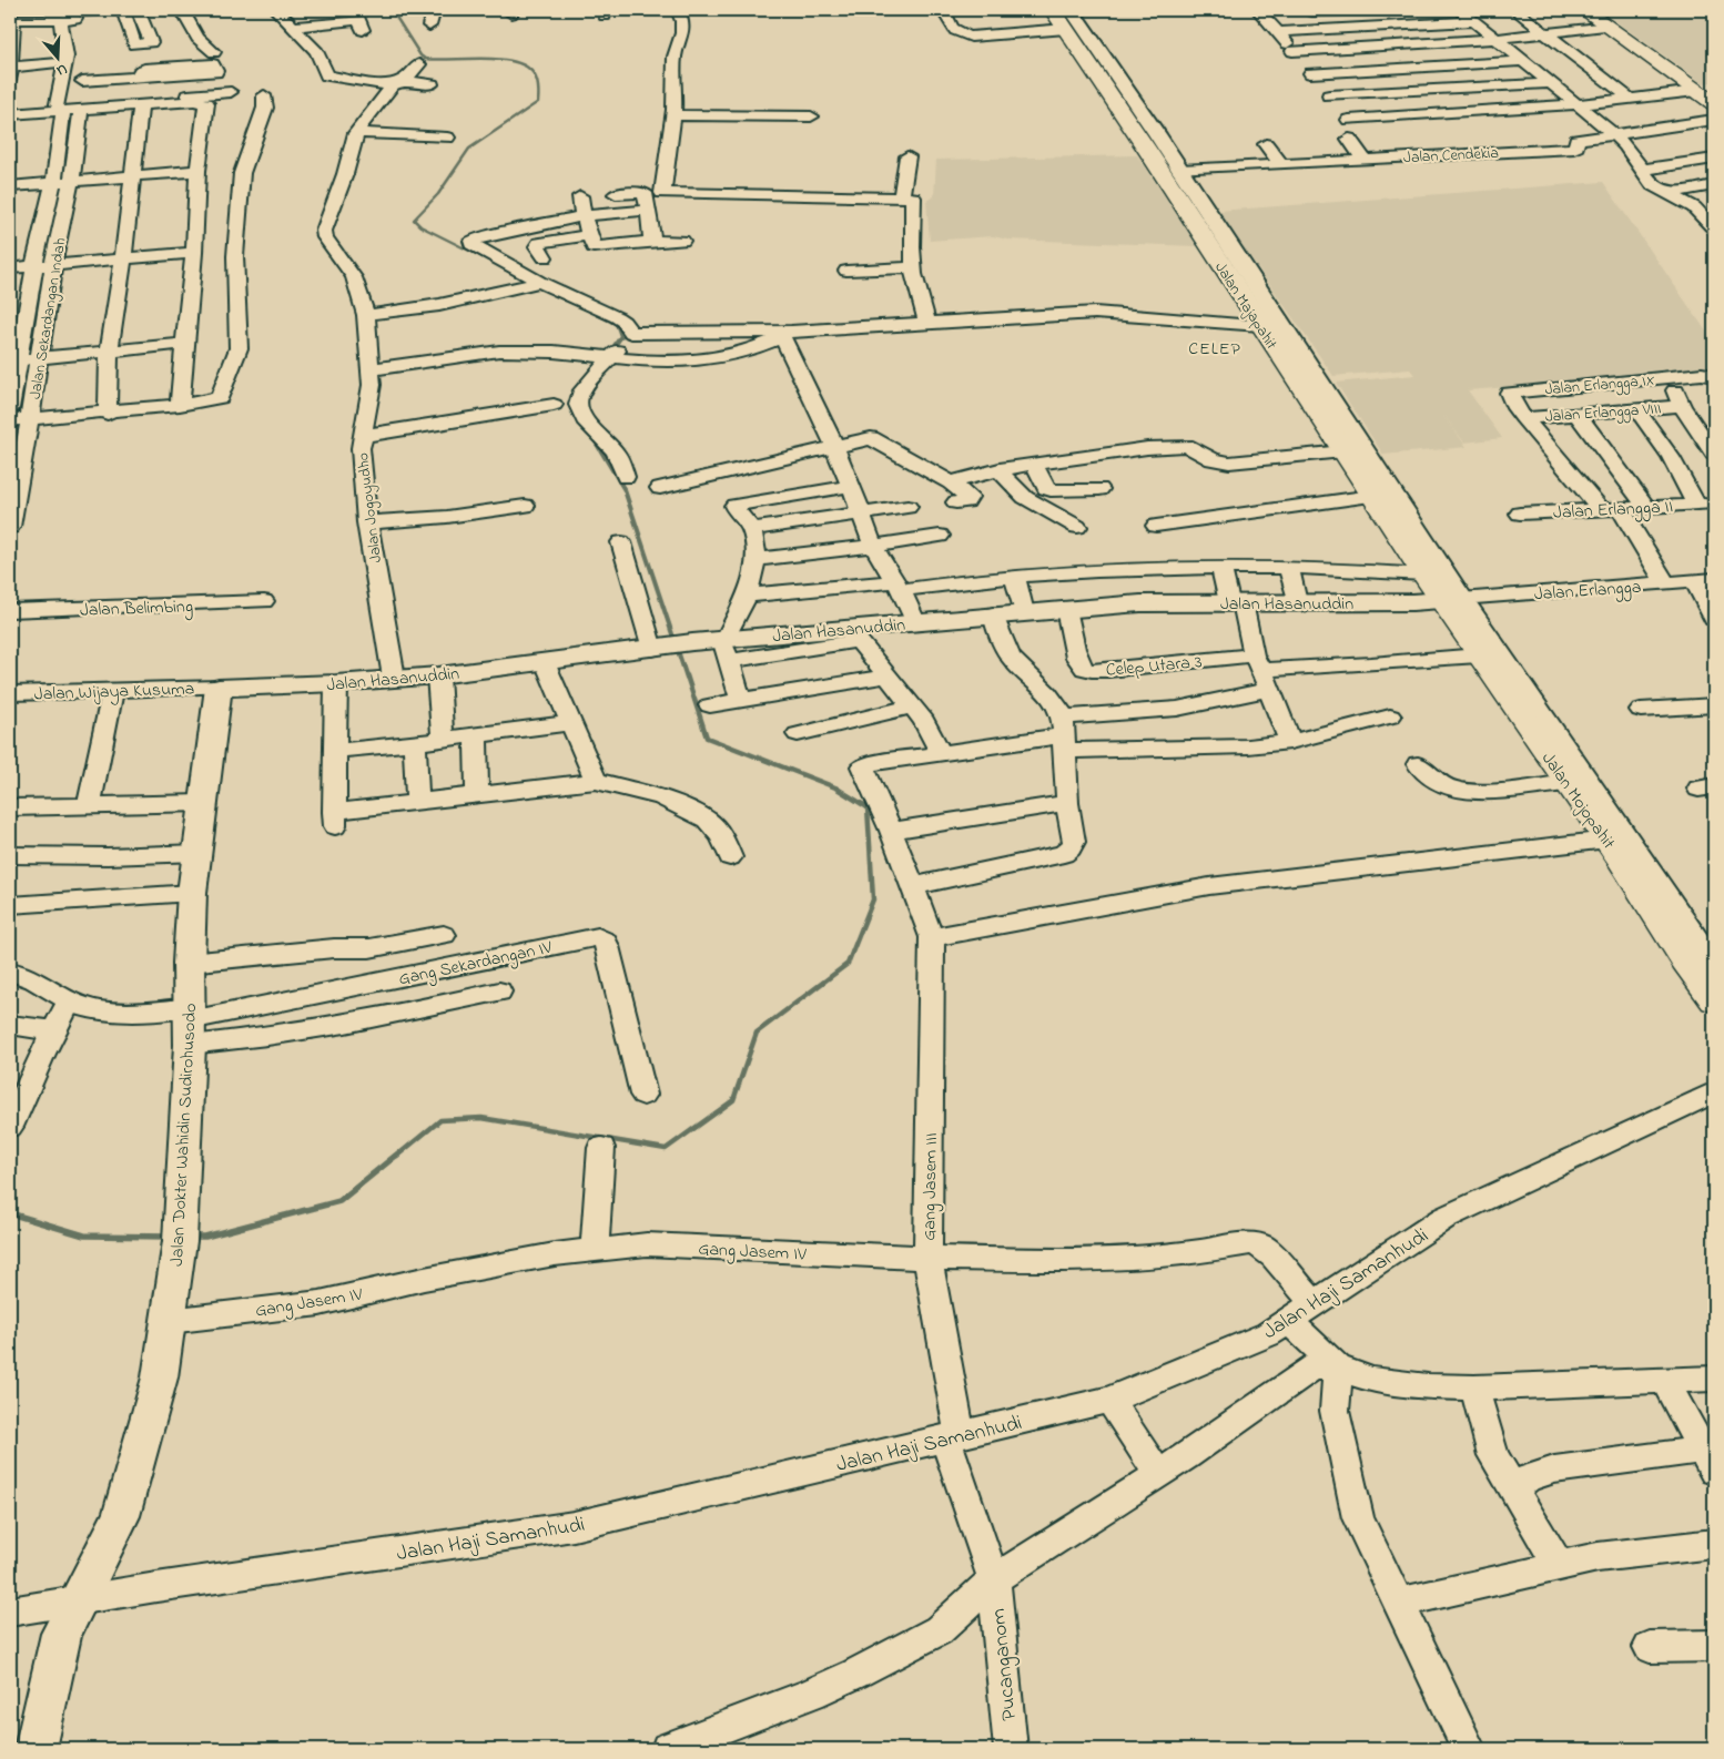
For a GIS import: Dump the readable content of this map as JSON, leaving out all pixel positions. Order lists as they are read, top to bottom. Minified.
{"streets":{"highway":["Jalan Majapahit","Jalan Mojopahit"],"main road":["Jalan Hasanuddin","Jalan Dokter Wahidin Sudirohusodo"],"street":["Jalan Cendekia","Jalan Sekardangan Indah","Jalan Erlangga IX","Jalan Erlangga VIII","Jalan Jogoyudho","Jalan Erlangga II","Jalan Erlangga","Jalan Belimbing","Celep Utara 3","Jalan Wijaya Kusuma","Gang Sekardangan IV","Gang Jasem III","Gang Jasem IV","Jalan Haji Samanhudi","Pucanganom"]},"crossings":[["Jalan Cendekia","Jalan Majapahit"],["Jalan Majapahit","Jalan Erlangga"],["Jalan Majapahit","Jalan Hasanuddin"],["Jalan Majapahit","Jalan Mojopahit"],["Jalan Erlangga IX","Jalan Erlangga VIII"],["Jalan Jogoyudho","Jalan Hasanuddin"],["Jalan Erlangga","Jalan Hasanuddin"],["Jalan Erlangga","Jalan Mojopahit"],["Jalan Hasanuddin","Celep Utara 3"],["Jalan Hasanuddin","Jalan Wijaya Kusuma"],["Jalan Hasanuddin","Jalan Mojopahit"],["Jalan Hasanuddin","Jalan Dokter Wahidin Sudirohusodo"],["Jalan Wijaya Kusuma","Jalan Dokter Wahidin Sudirohusodo"],["Gang Sekardangan IV","Jalan Dokter Wahidin Sudirohusodo"],["Jalan Dokter Wahidin Sudirohusodo","Gang Jasem IV"],["Jalan Dokter Wahidin Sudirohusodo","Jalan Haji Samanhudi"],["Gang Jasem III","Gang Jasem IV"],["Gang Jasem III","Jalan Haji Samanhudi"],["Gang Jasem III","Pucanganom"],["Gang Jasem IV","Jalan Haji Samanhudi"]],"districts":["CELEP"],"north":"bottom"}
